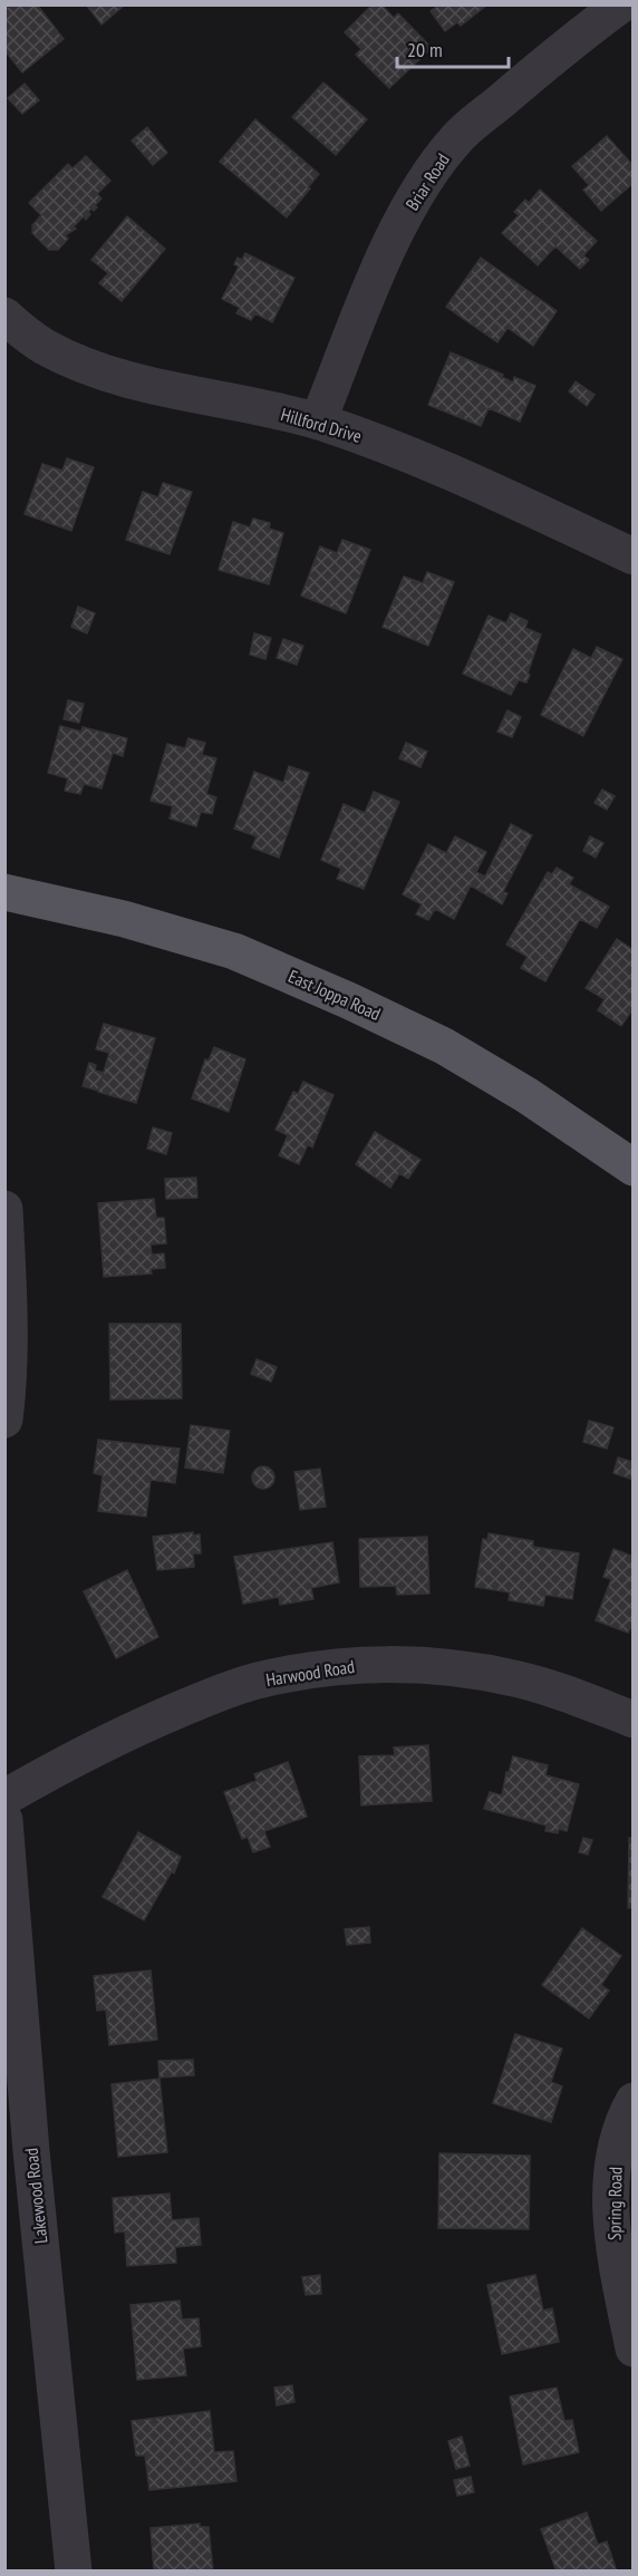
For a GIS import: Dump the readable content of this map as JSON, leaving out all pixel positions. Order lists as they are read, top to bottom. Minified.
{"streets":{"main road":["East Joppa Road"],"street":["Briar Road","Hillford Drive","Harwood Road","Lakewood Road","Spring Road"]},"crossings":[["Briar Road","Hillford Drive"]],"scale_bar":"20 m"}
